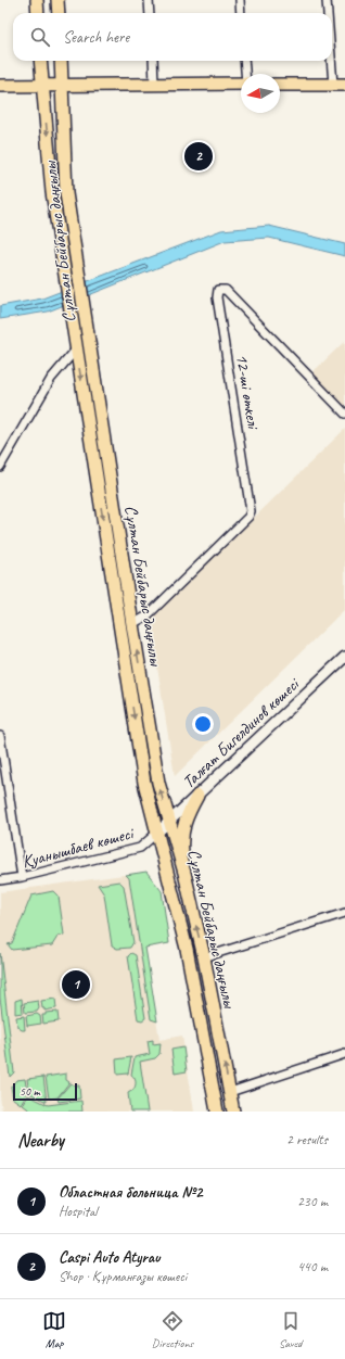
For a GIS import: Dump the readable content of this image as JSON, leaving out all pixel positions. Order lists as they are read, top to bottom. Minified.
{"streets":{"main road":["Сұлтан Бейбарыс даңғылы"],"street":["12-ші өткелі","Талғат Бигелдинов көшесі","Қуанышбаев көшесі"]},"crossings":[["Сұлтан Бейбарыс даңғылы","12-ші өткелі"],["Сұлтан Бейбарыс даңғылы","Талғат Бигелдинов көшесі"],["Сұлтан Бейбарыс даңғылы","Қуанышбаев көшесі"],["Талғат Бигелдинов көшесі","Қуанышбаев көшесі"]],"scale_bar":"50 m","north":"left","page":{"search":"Search here","pins":["2","1"],"scale":"50 m","heading":["Nearby","2 results"],"list":[{"mark":"1","name":"Областная больница №2","note":"Hospital","value":"230 m"},{"mark":"2","name":"Caspi Auto Atyrau","note":"Shop · Құрманғазы көшесі","value":"440 m"}],"nav":["Map","Directions","Saved"]}}
